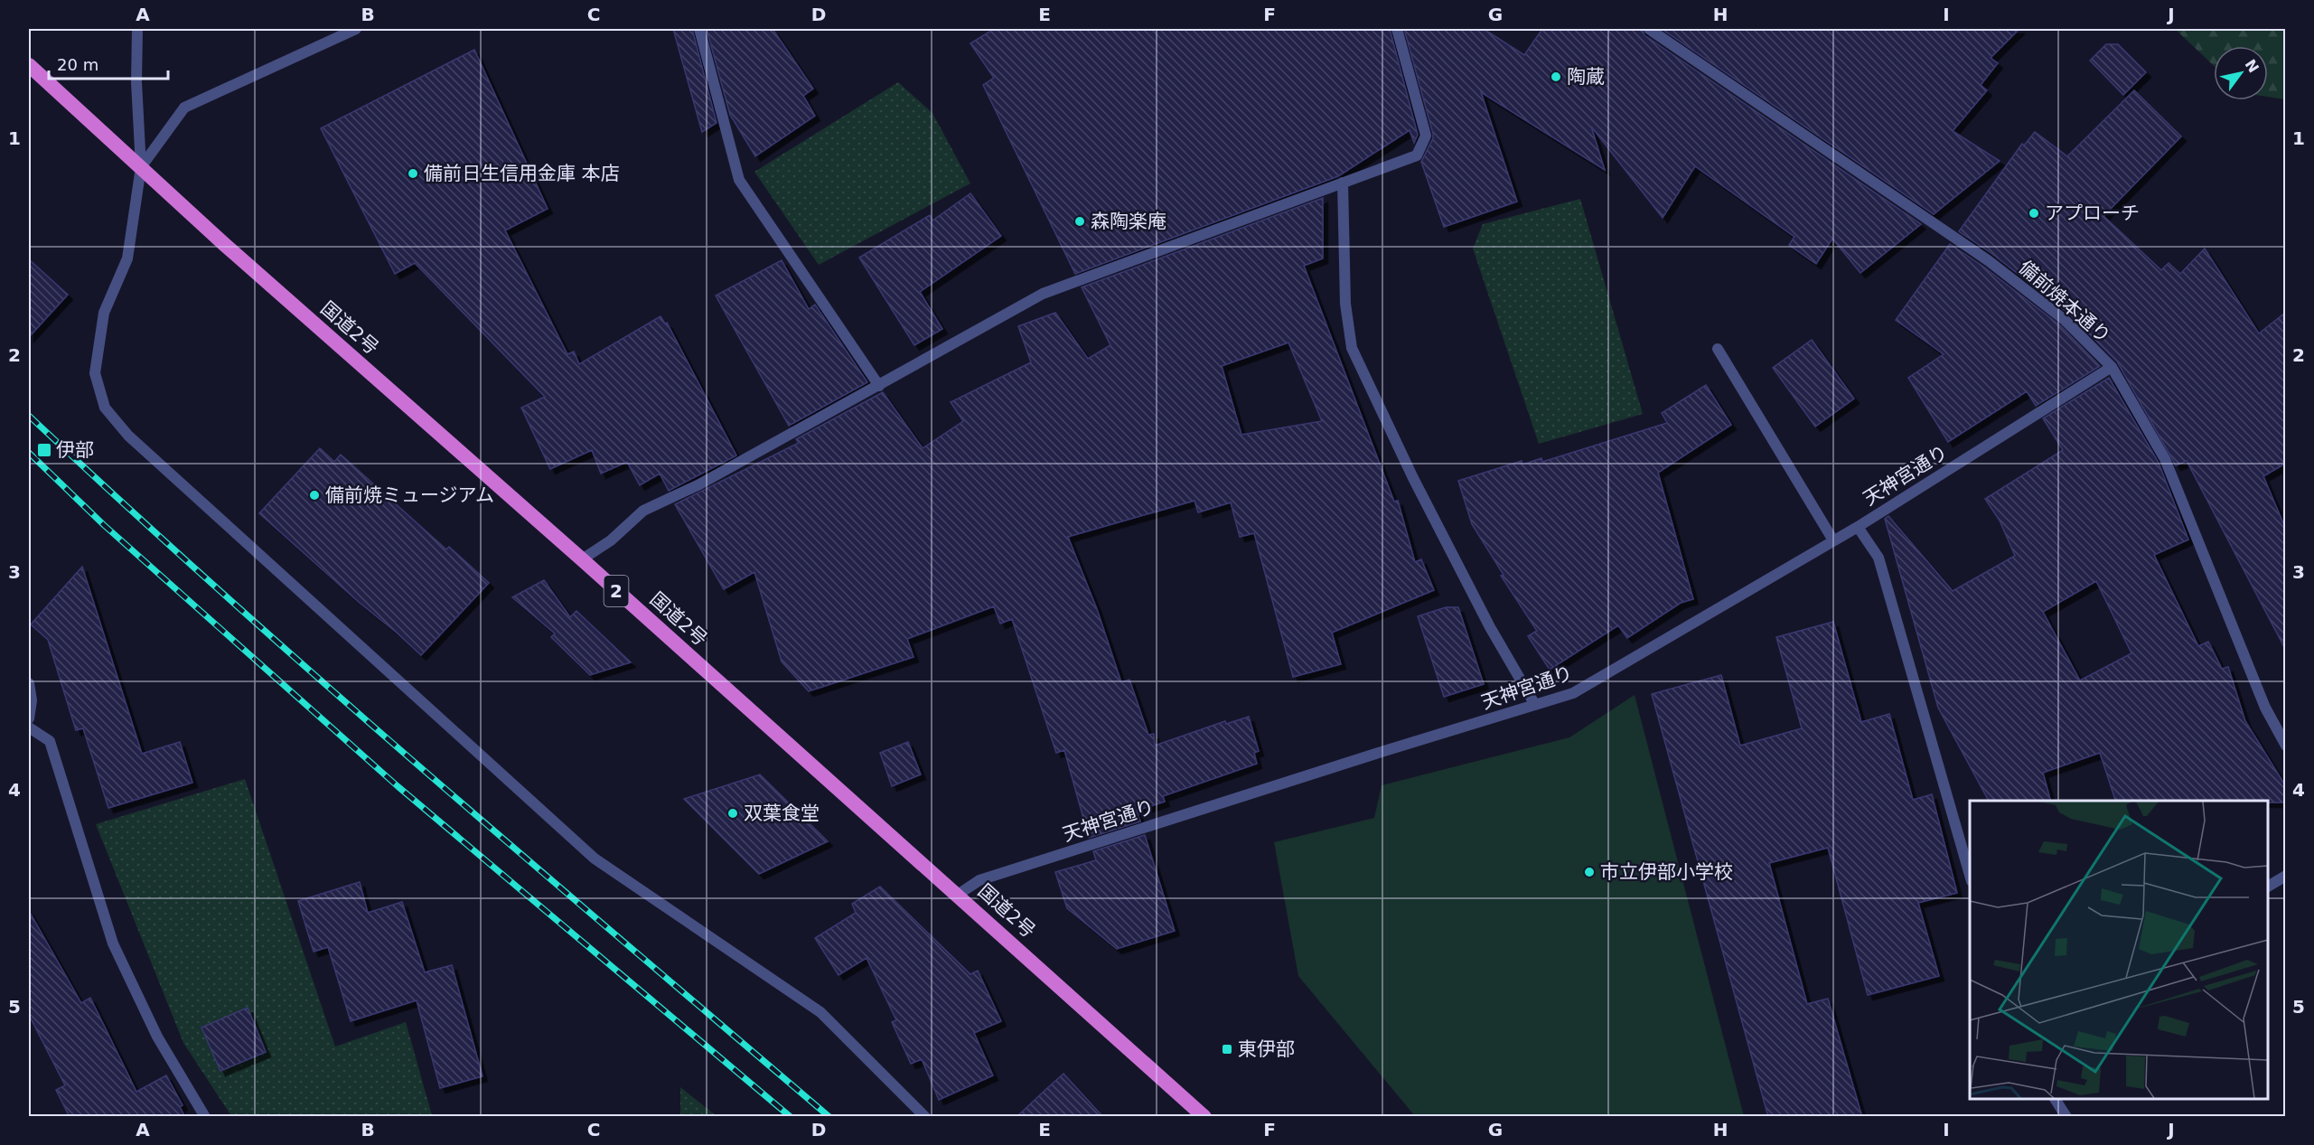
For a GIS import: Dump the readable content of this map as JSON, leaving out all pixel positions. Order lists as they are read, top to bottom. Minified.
{"streets":{"highway":["国道2号","2"],"street":["備前焼本通り","天神宮通り"]},"crossings":[["備前焼本通り","天神宮通り"],["国道2号","天神宮通り"]],"places":{"other":["陶蔵","備前日生信用金庫 本店","アプローチ","森陶楽庵","備前焼ミュージアム","双葉食堂","市立伊部小学校"],"transit":["伊部","東伊部"]},"scale_bar":"20 m","north":"top right","grid":{"columns":["A","B","C","D","E","F","G","H","I","J"],"rows":["1","2","3","4","5"]}}
